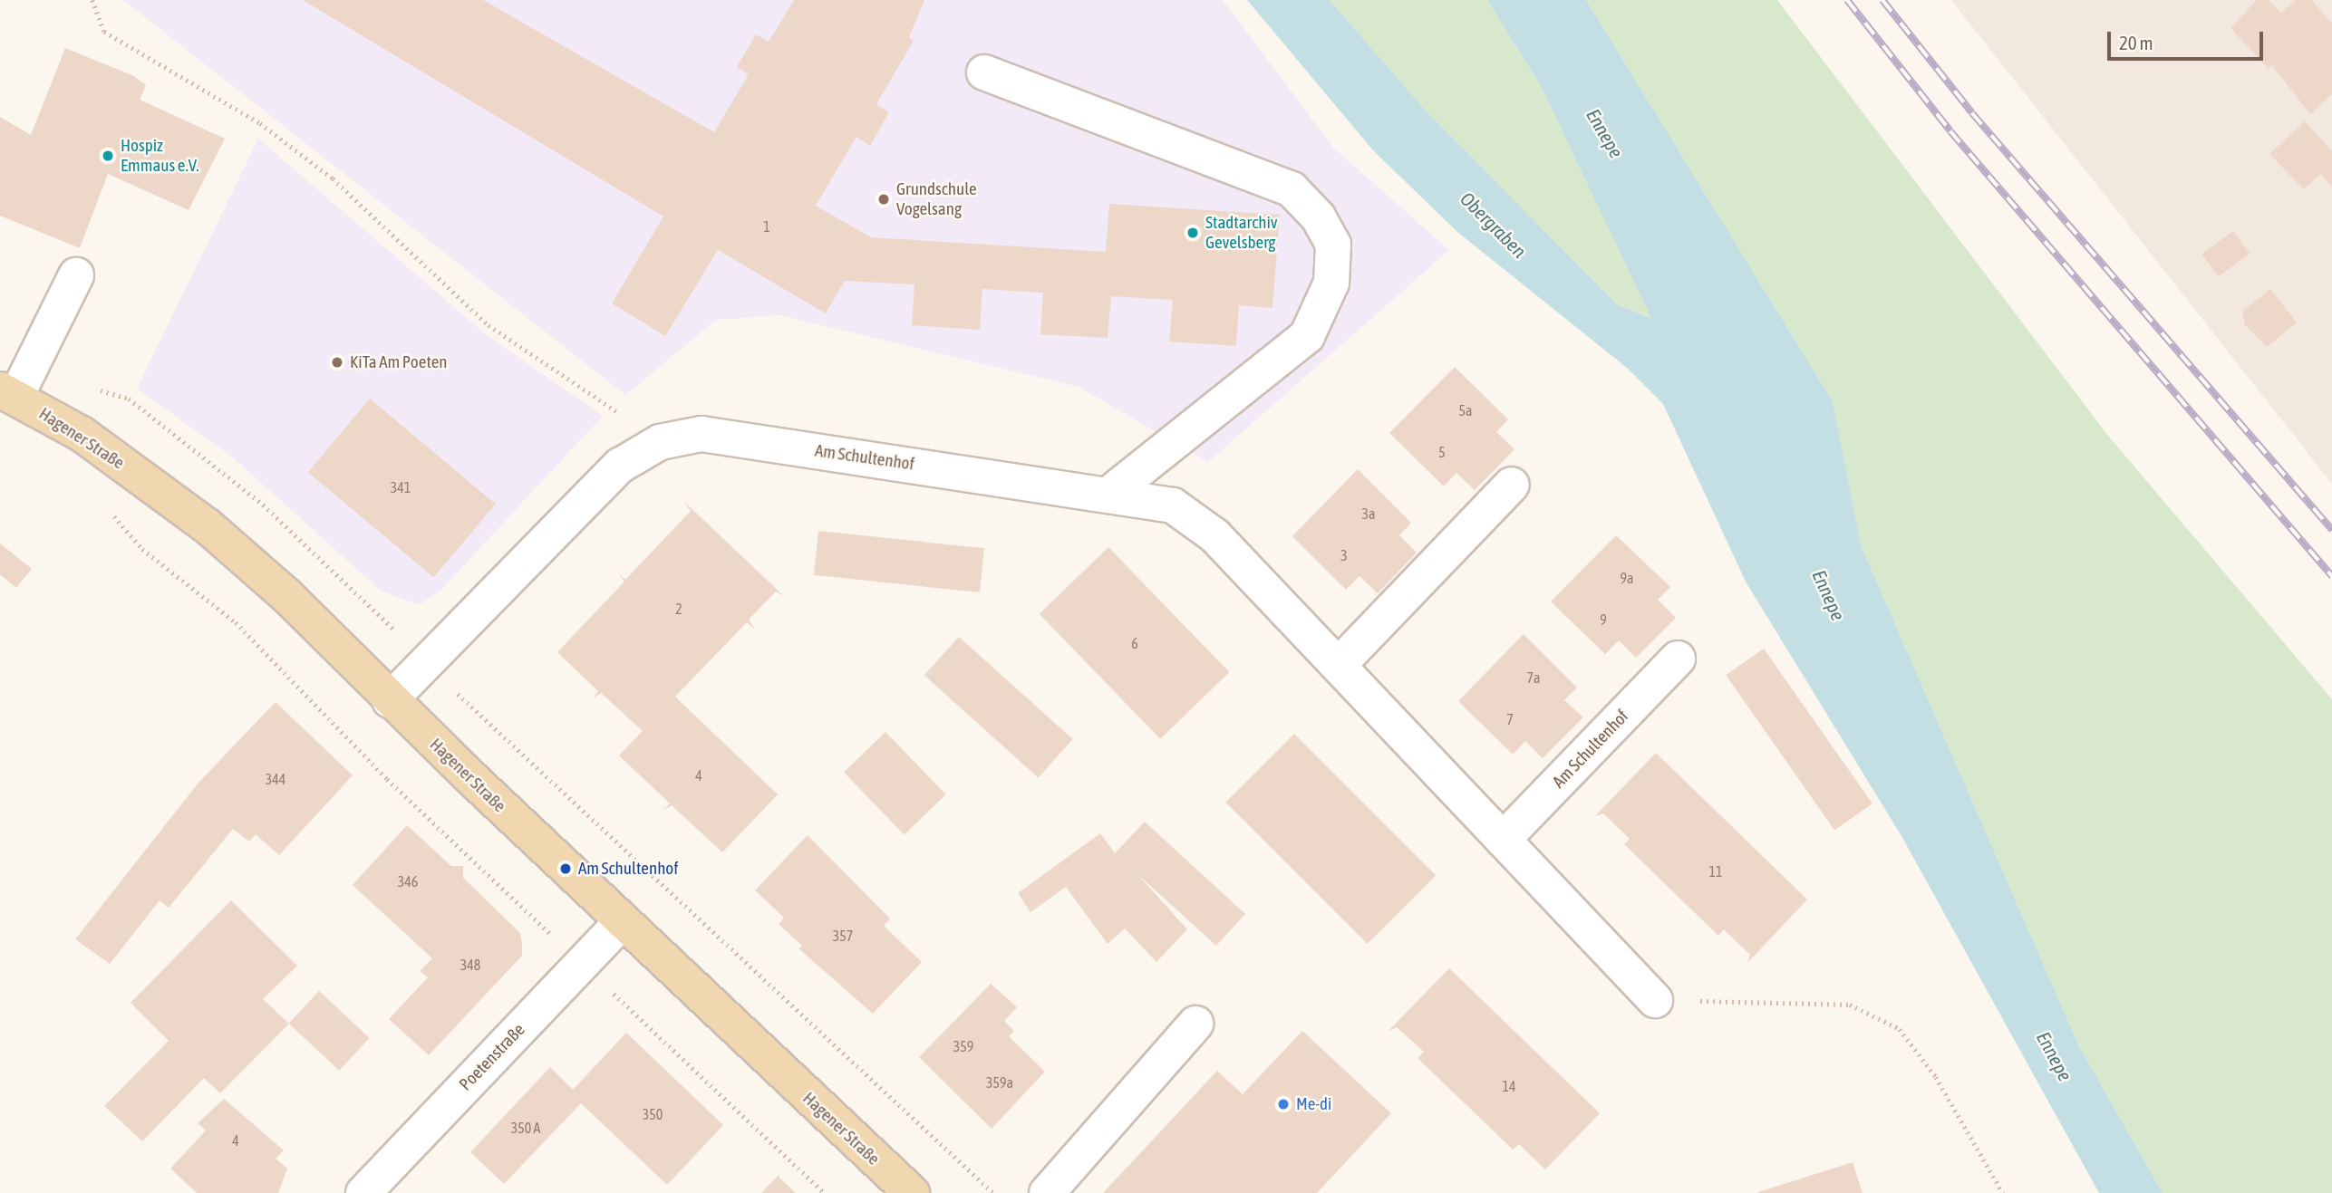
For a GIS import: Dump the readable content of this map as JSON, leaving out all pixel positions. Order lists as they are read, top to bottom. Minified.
{"streets":{"main road":["Hagener Straße"],"street":["Am Schultenhof","Poetenstraße"]},"crossings":[["Hagener Straße","Am Schultenhof"],["Hagener Straße","Poetenstraße"]],"water":["Ennepe","Obergraben"],"places":["Hospiz Emmaus e.V.","Grundschule Vogelsang","Stadtarchiv Gevelsberg","KiTa Am Poeten","Am Schultenhof","Me-di"],"house_numbers":["1","5a","5","341","3a","3","9a","2","9","6","7a","7","4","344","11","346","357","348","359","359a","14","350","350 A","4"],"scale_bar":"20 m"}
